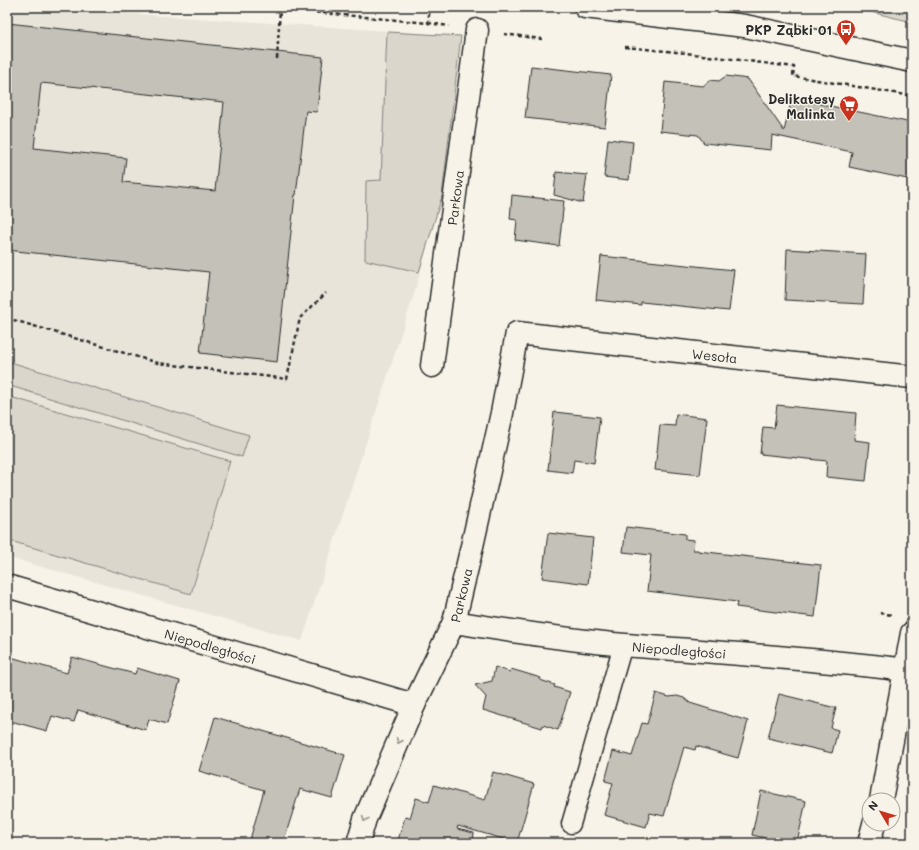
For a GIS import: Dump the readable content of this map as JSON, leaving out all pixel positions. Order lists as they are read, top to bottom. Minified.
{"streets":{"street":["Parkowa","Wesoła","Niepodległości"]},"crossings":[["Parkowa","Wesoła"],["Parkowa","Niepodległości"]],"places":{"bus stop":["PKP Ząbki 01"],"supermarket":["Delikatesy Malinka"]},"north":"top left"}
